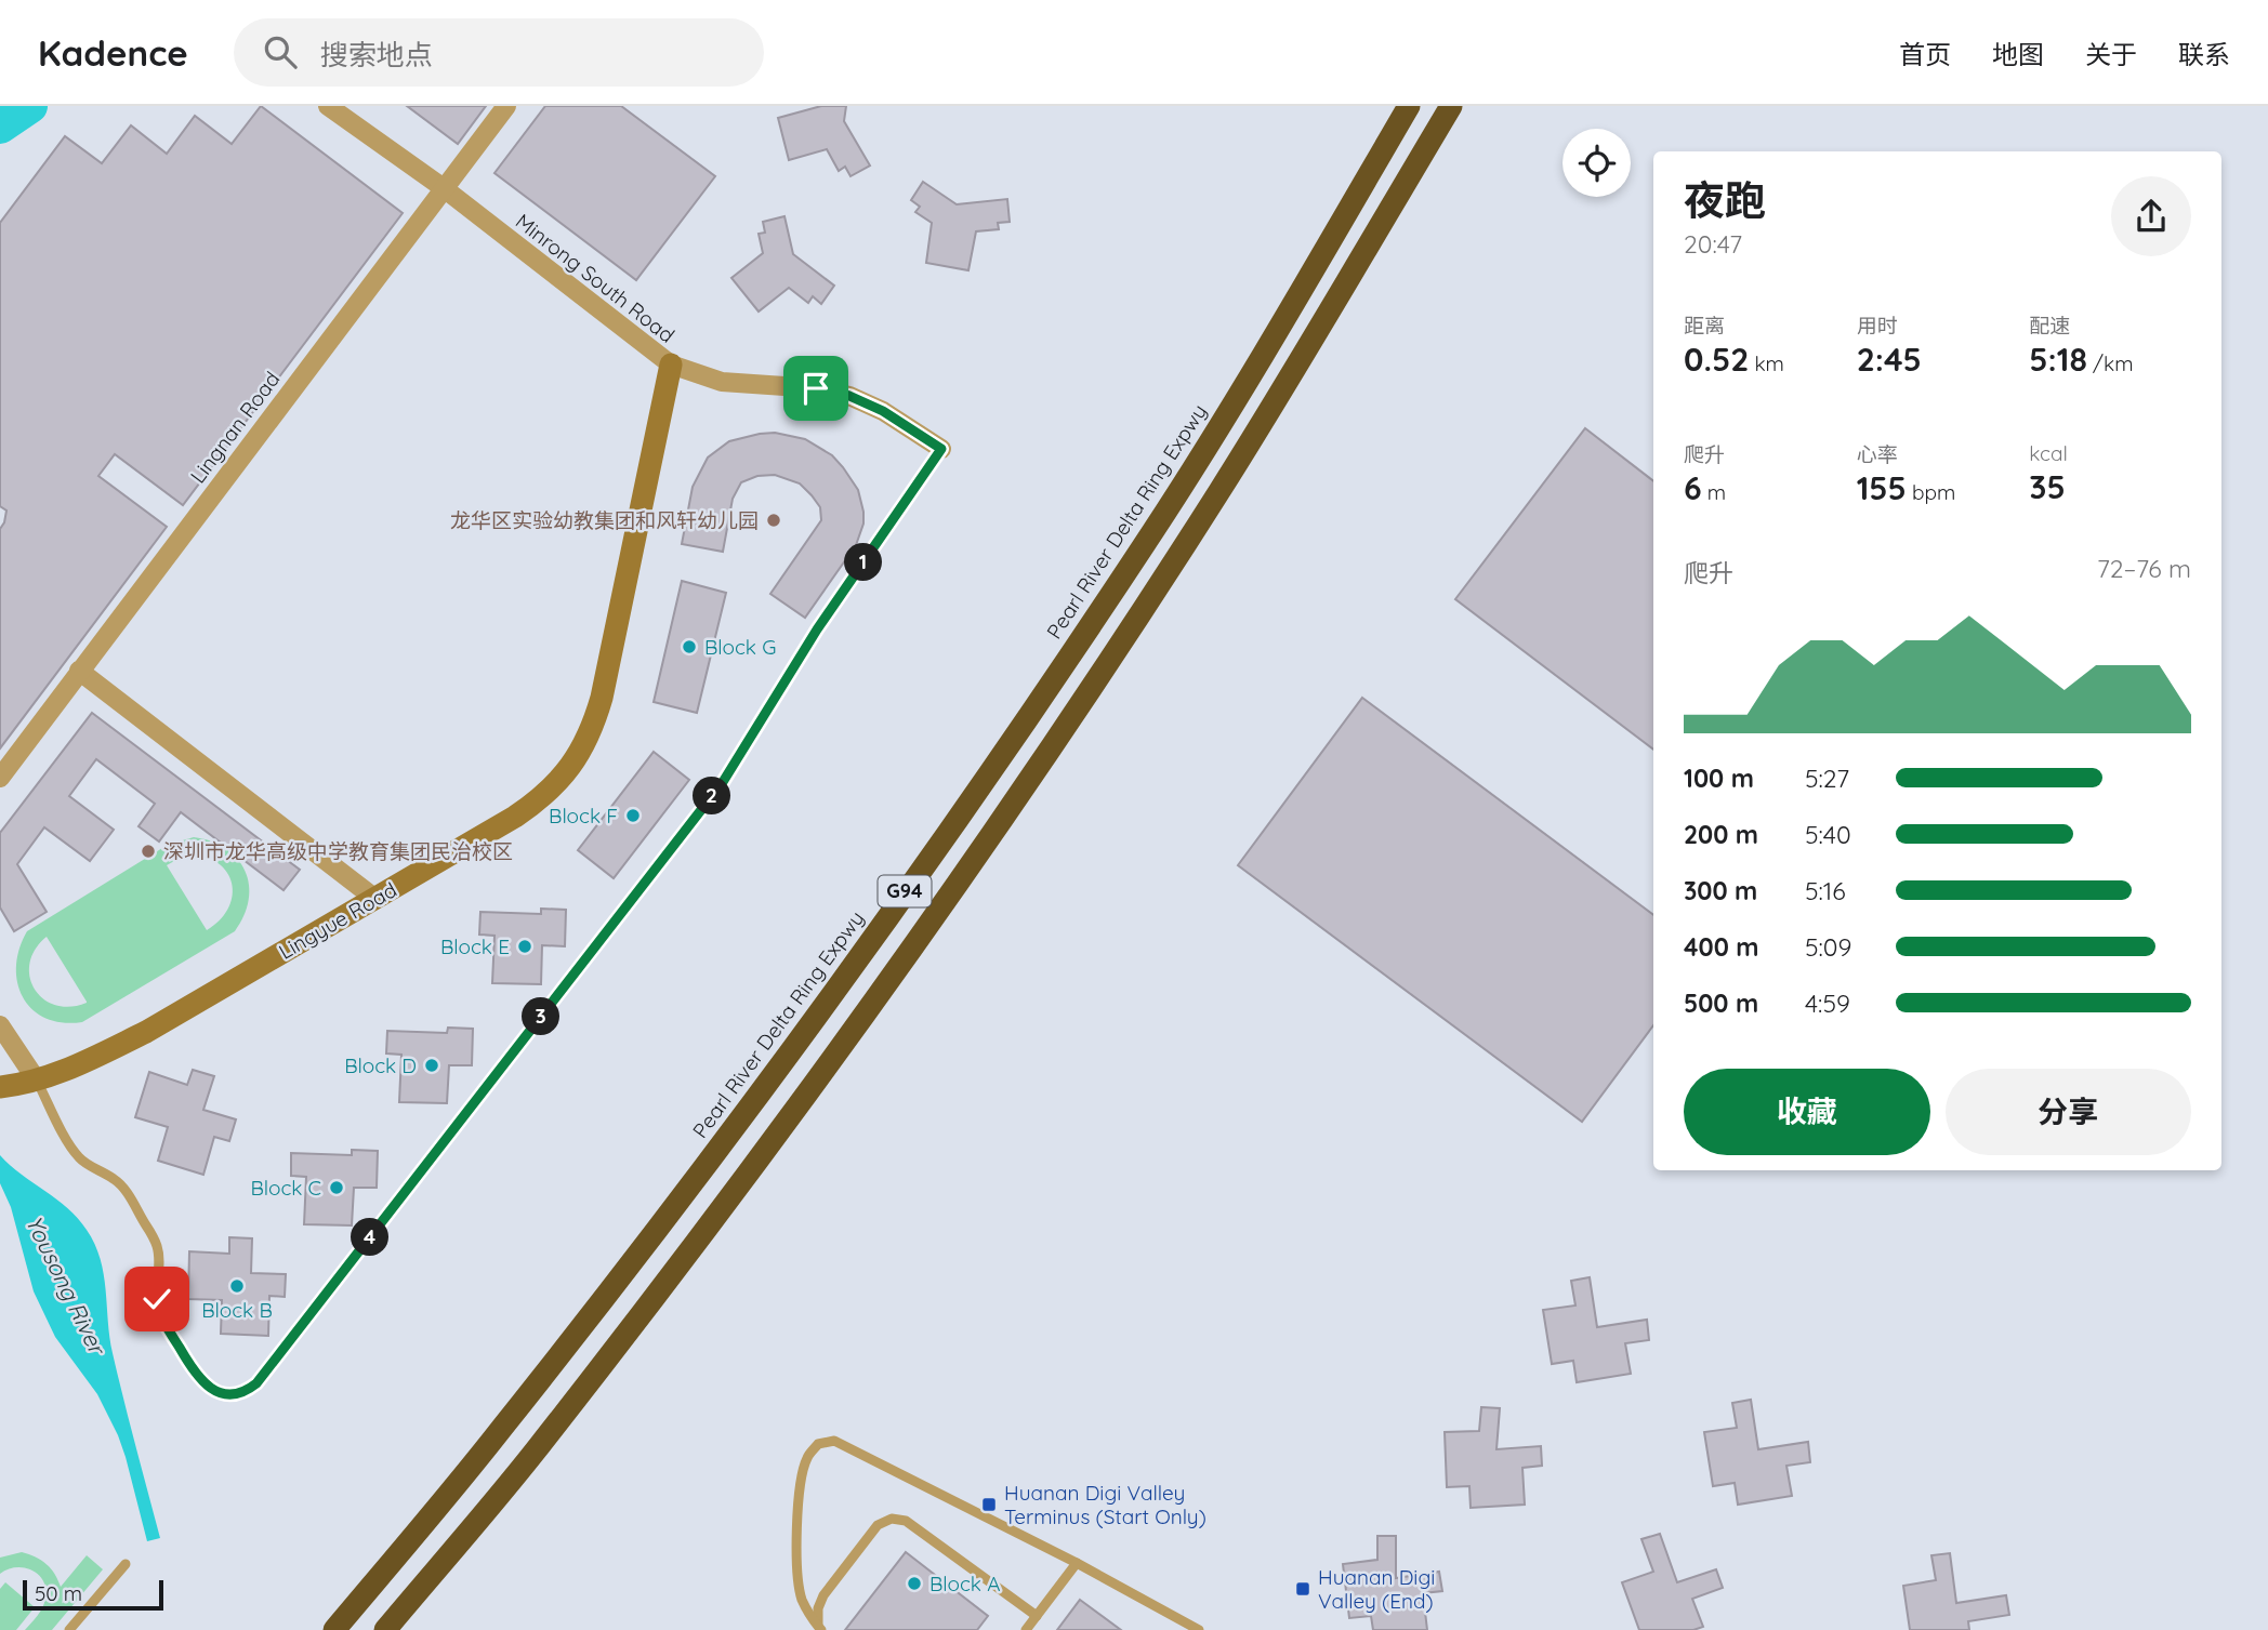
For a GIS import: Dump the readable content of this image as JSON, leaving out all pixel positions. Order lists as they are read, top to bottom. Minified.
{"streets":{"highway":["Pearl River Delta Ring Expwy","G94"],"street":["Minrong South Road","Lingnan Road","Lingyue Road"]},"crossings":[["Minrong South Road","Lingnan Road"],["Minrong South Road","Lingyue Road"]],"water":["Yousong River"],"places":{"other":["龙华区实验幼教集团和风轩幼儿园","Block G","Block F","深圳市龙华高级中学教育集团民治校区","Block E","Block D","Block C","Block B","Block A"],"transit":["Huanan Digi Valley Terminus (Start Only)","Huanan Digi Valley (End)"]},"scale_bar":"50 m","page":{"header":"Kadence","search":"搜索地点","nav":["首页","地图","关于","联系"],"heading":["夜跑","20:47"],"stats":[["距离","0.52 km"],["用时","2:45"],["配速","5:18 /km"],["爬升","6 m"],["心率","155 bpm"],["kcal","35"]],"chart":["爬升","72–76 m"],"pins":["1","2","3","4"],"list":[{"name":"100 m","note":"5:27"},{"name":"200 m","note":"5:40"},{"name":"300 m","note":"5:16"},{"name":"400 m","note":"5:09"},{"name":"500 m","note":"4:59"}],"buttons":["收藏","分享"],"scale":"50 m"}}
